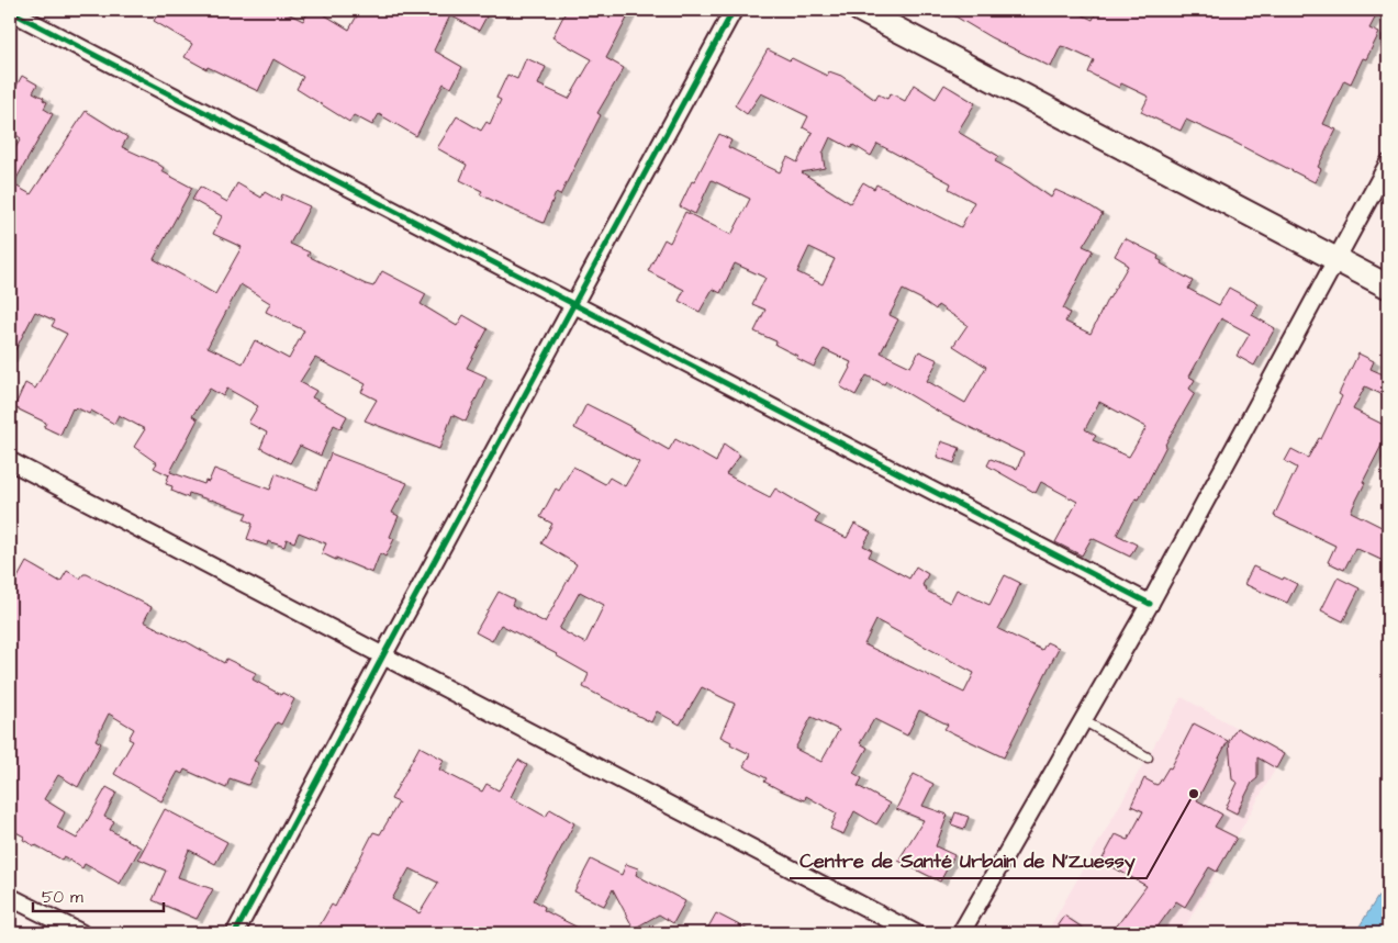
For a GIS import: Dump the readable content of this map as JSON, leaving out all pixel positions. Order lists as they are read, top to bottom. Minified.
{"places":["Centre de Santé Urbain de N'Zuessy"],"scale_bar":"50 m"}
